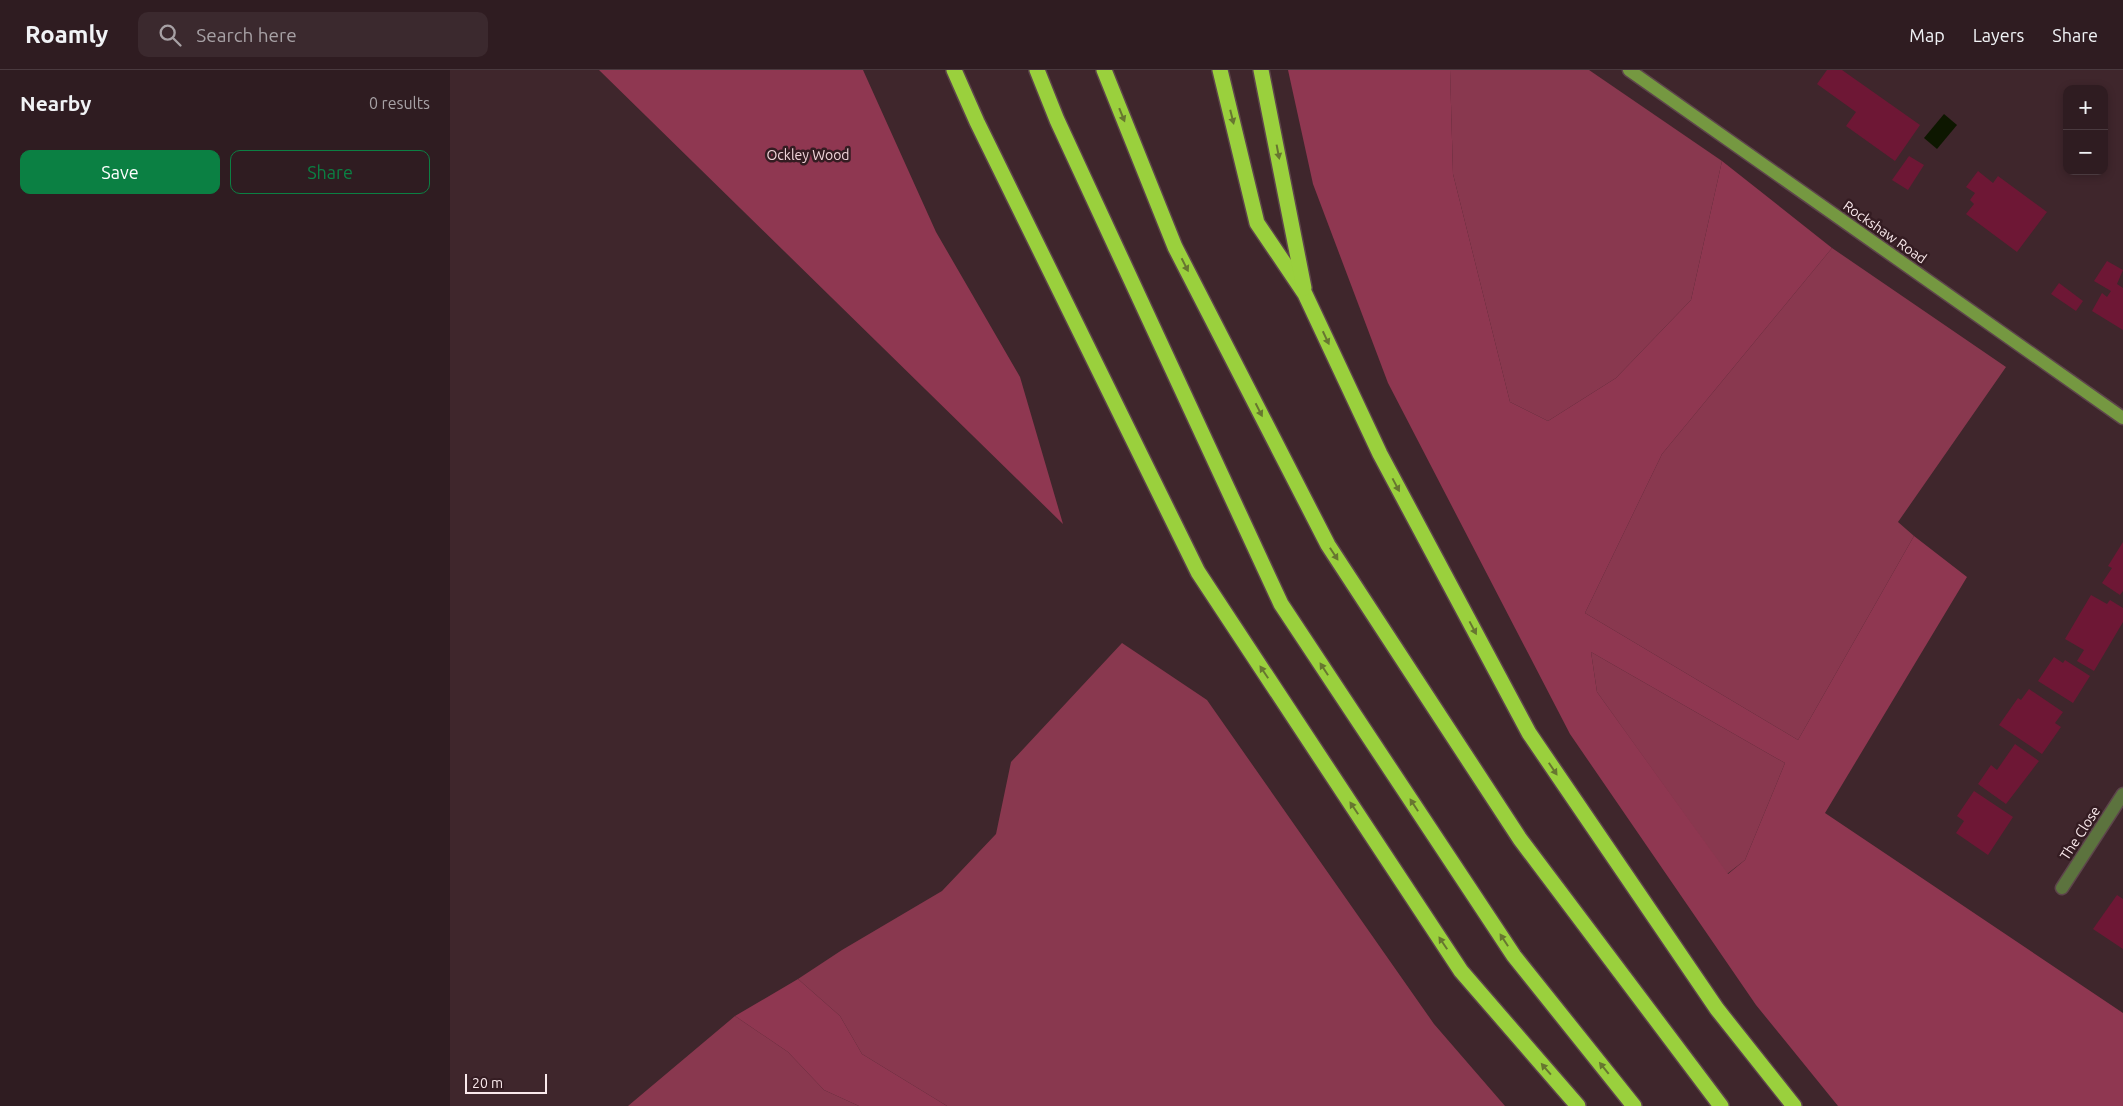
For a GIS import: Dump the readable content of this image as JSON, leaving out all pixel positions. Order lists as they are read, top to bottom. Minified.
{"streets":{"street":["Rockshaw Road","The Close"]},"parks":["Ockley Wood"],"scale_bar":"20 m","page":{"header":"Roamly","search":"Search here","nav":["Map","Layers","Share"],"heading":["Nearby","0 results"],"map_buttons":["+","−"],"buttons":["Save","Share"],"scale":"20 m"}}
